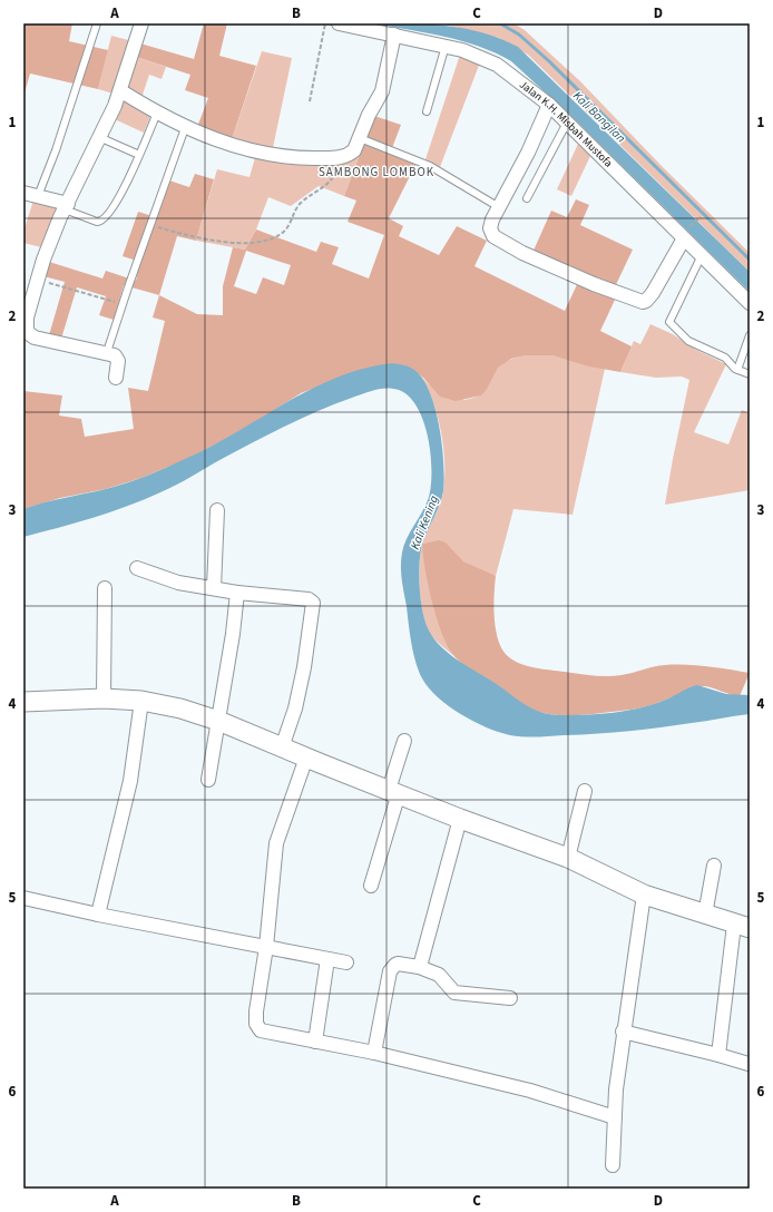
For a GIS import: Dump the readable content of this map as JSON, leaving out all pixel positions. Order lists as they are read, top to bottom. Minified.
{"streets":{"street":["Jalan K.H. Misbah Mustofa"]},"districts":["SAMBONG LOMBOK"],"water":["Kali Bangilan","Kali Kening"],"grid":{"columns":["A","B","C","D"],"rows":["1","2","3","4","5","6"]}}
